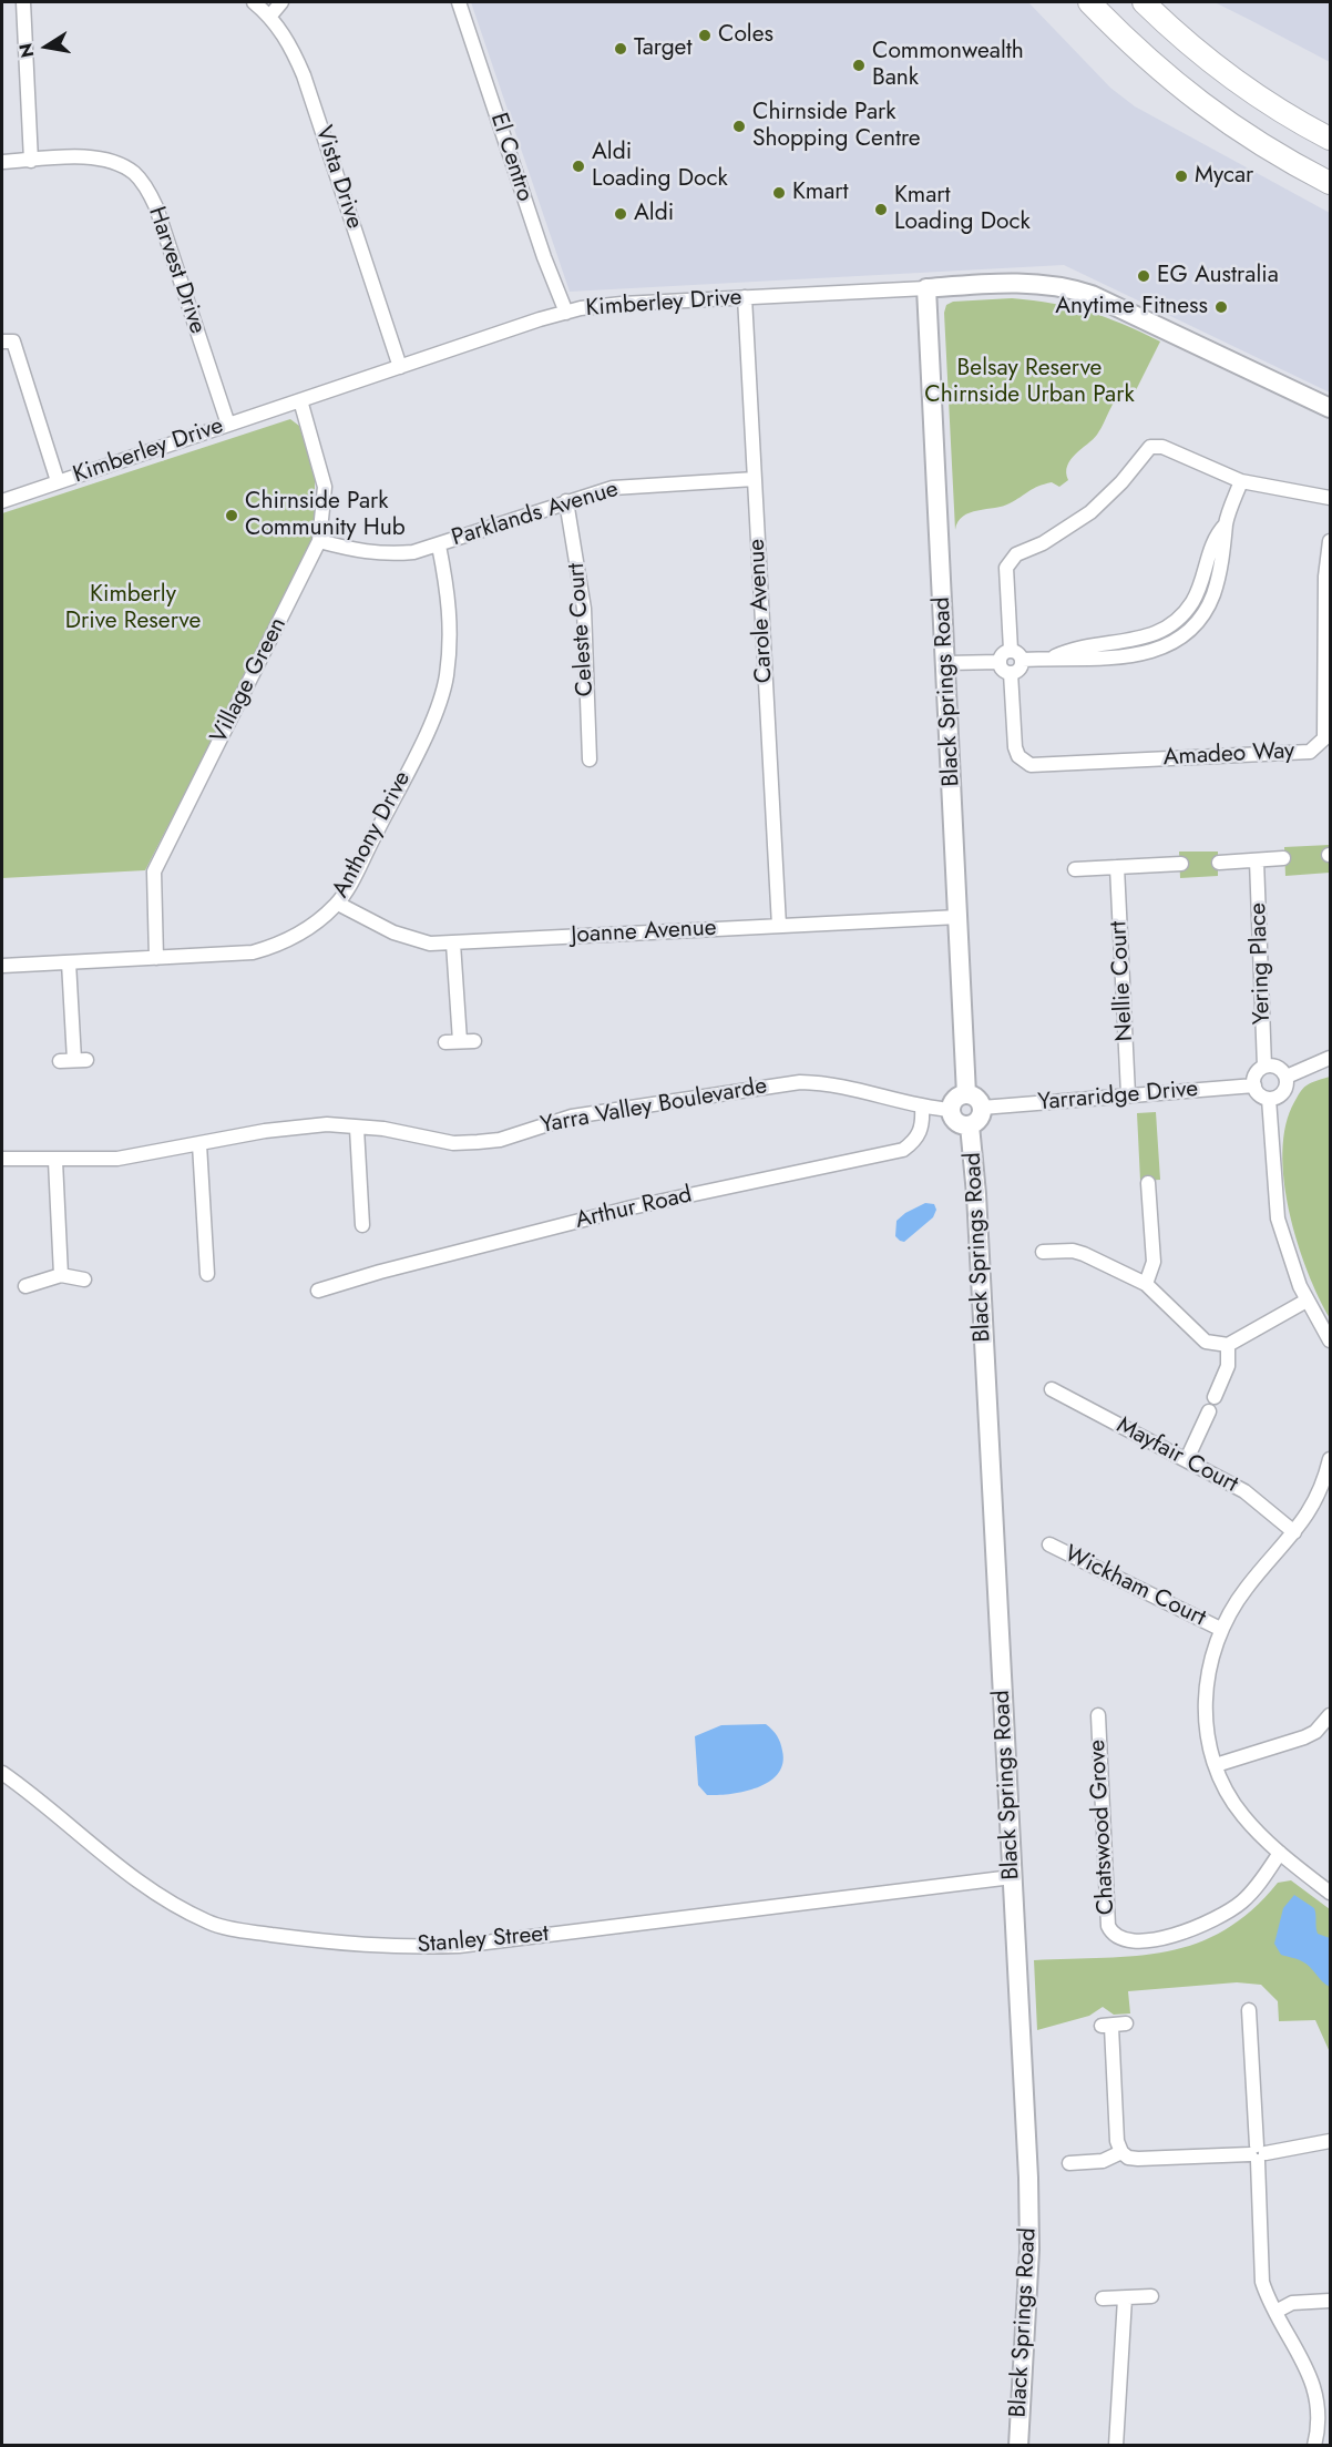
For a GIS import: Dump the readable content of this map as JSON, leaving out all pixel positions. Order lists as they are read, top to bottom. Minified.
{"streets":{"main road":["Kimberley Drive","Black Springs Road"],"street":["El Centro","Vista Drive","Harvest Drive","Parklands Avenue","Carole Avenue","Celeste Court","Village Green","Amadeo Way","Anthony Drive","Joanne Avenue","Yering Place","Nellie Court","Yarraridge Drive","Yarra Valley Boulevarde","Arthur Road","Mayfair Court","Wickham Court","Chatswood Grove","Stanley Street"]},"crossings":[["El Centro","Kimberley Drive"],["Vista Drive","Kimberley Drive"],["Harvest Drive","Kimberley Drive"],["Kimberley Drive","Carole Avenue"],["Kimberley Drive","Village Green"],["Kimberley Drive","Black Springs Road"],["Parklands Avenue","Carole Avenue"],["Parklands Avenue","Celeste Court"],["Parklands Avenue","Village Green"],["Parklands Avenue","Anthony Drive"],["Carole Avenue","Joanne Avenue"],["Village Green","Anthony Drive"],["Black Springs Road","Joanne Avenue"],["Black Springs Road","Yarraridge Drive"],["Black Springs Road","Yarra Valley Boulevarde"],["Black Springs Road","Stanley Street"],["Anthony Drive","Joanne Avenue"],["Yering Place","Yarraridge Drive"],["Nellie Court","Yarraridge Drive"],["Yarraridge Drive","Yarra Valley Boulevarde"],["Yarra Valley Boulevarde","Arthur Road"]],"parks":["Belsay Reserve Chirnside Urban Park","Kimberly Drive Reserve"],"places":["Coles","Target","Commonwealth Bank","Chirnside Park Shopping Centre","Aldi Loading Dock","Mycar","Kmart","Kmart Loading Dock","Aldi","EG Australia","Anytime Fitness","Chirnside Park Community Hub"],"north":"left"}
